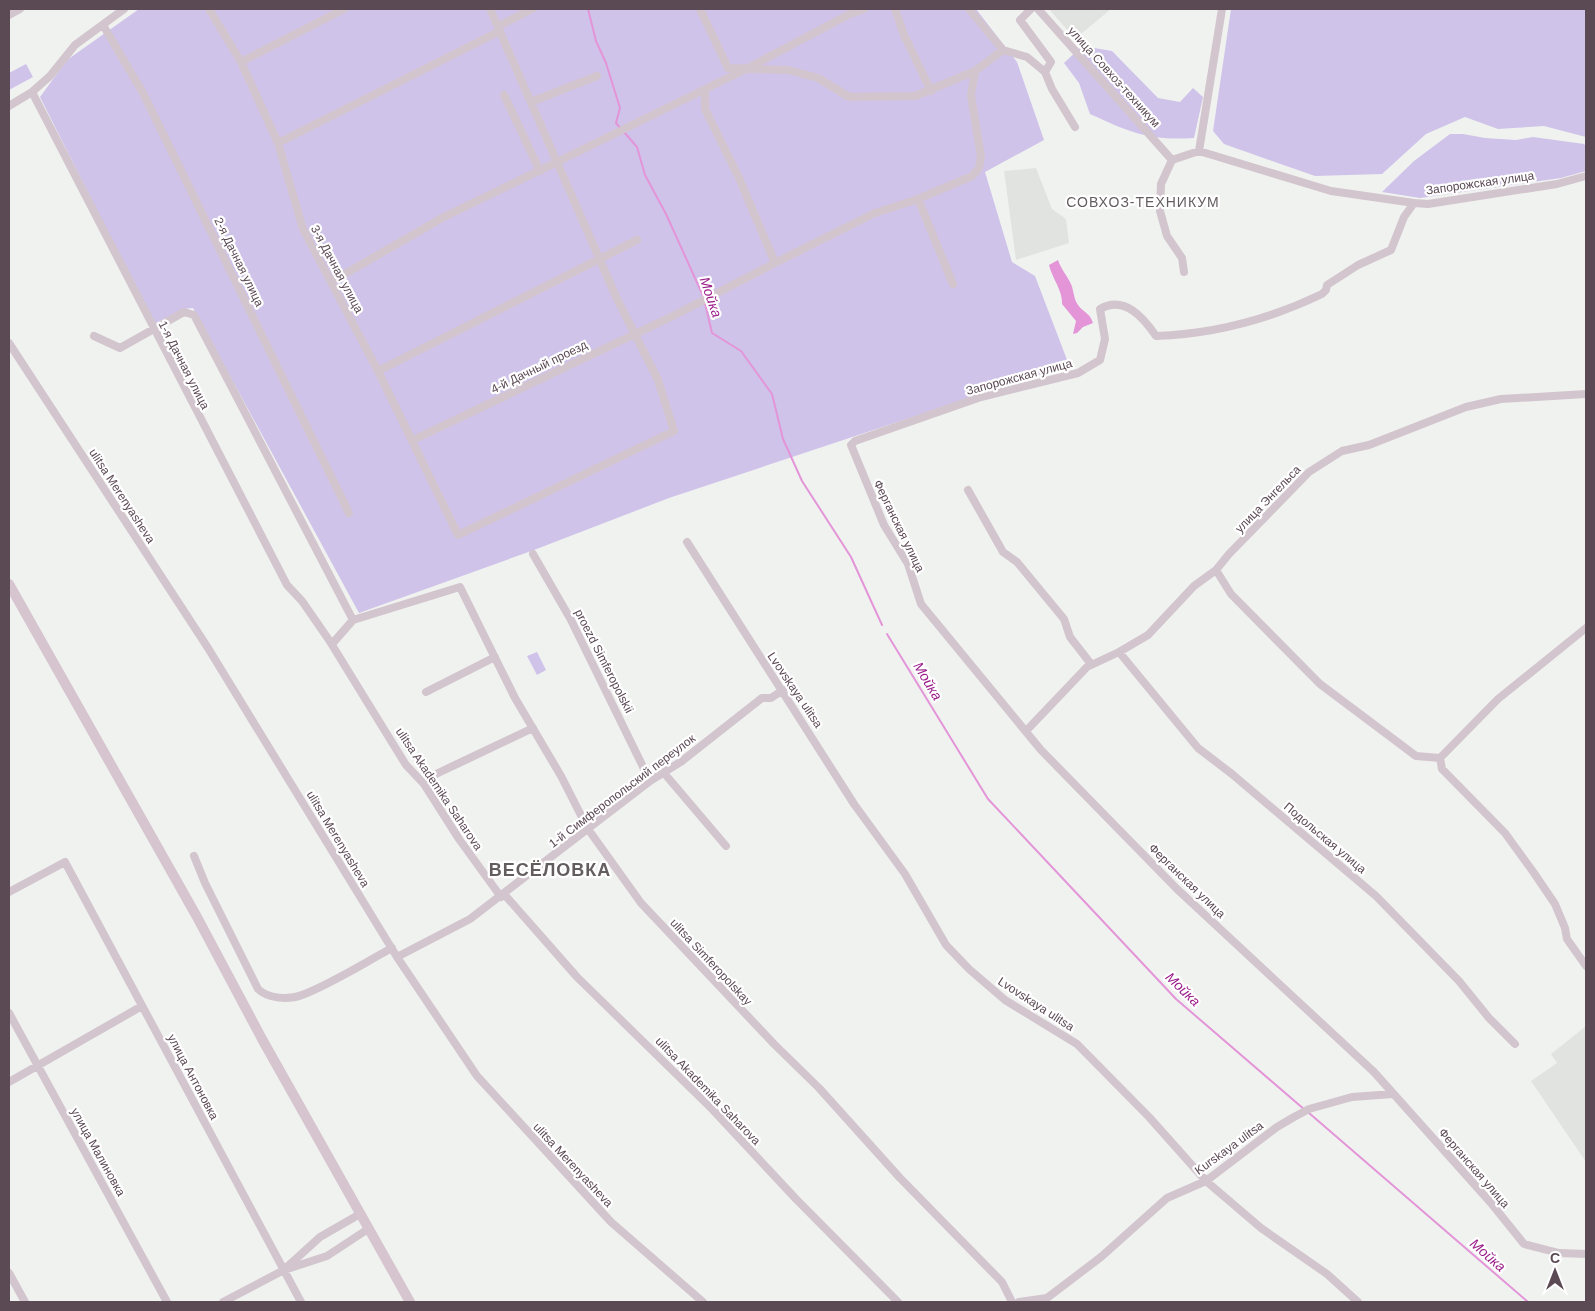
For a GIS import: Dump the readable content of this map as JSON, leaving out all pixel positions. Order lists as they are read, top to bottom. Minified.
{"streets":{"street":["улица Совхоз-техникум","Запорожская улица","2-я Дачная улица","3-я Дачная улица","1-я Дачная улица","4-й Дачный проезд","ulitsa Merenyasheva","улица Энгельса","Ферганская улица","proezd Simferopolskii","Lvovskaya ulitsa","ulitsa Akademika Saharova","1-й Симферопольский переулок","Подольская улица","ulitsa Simferopolskay","улица Антоновка","Kurskaya ulitsa","улица Малиновка"]},"crossings":[["Запорожская улица","Ферганская улица"],["3-я Дачная улица","4-й Дачный проезд"],["1-я Дачная улица","ulitsa Akademika Saharova"],["ulitsa Merenyasheva","1-й Симферопольский переулок"],["улица Энгельса","Ферганская улица"],["улица Энгельса","Подольская улица"],["Ферганская улица","Kurskaya ulitsa"],["proezd Simferopolskii","1-й Симферопольский переулок"],["Lvovskaya ulitsa","1-й Симферопольский переулок"],["Lvovskaya ulitsa","Kurskaya ulitsa"],["ulitsa Akademika Saharova","1-й Симферопольский переулок"],["1-й Симферопольский переулок","ulitsa Simferopolskay"]],"districts":["СОВХОЗ-ТЕХНИКУМ","ВЕСЁЛОВКА"],"water":["Мойка"],"north":"top"}
